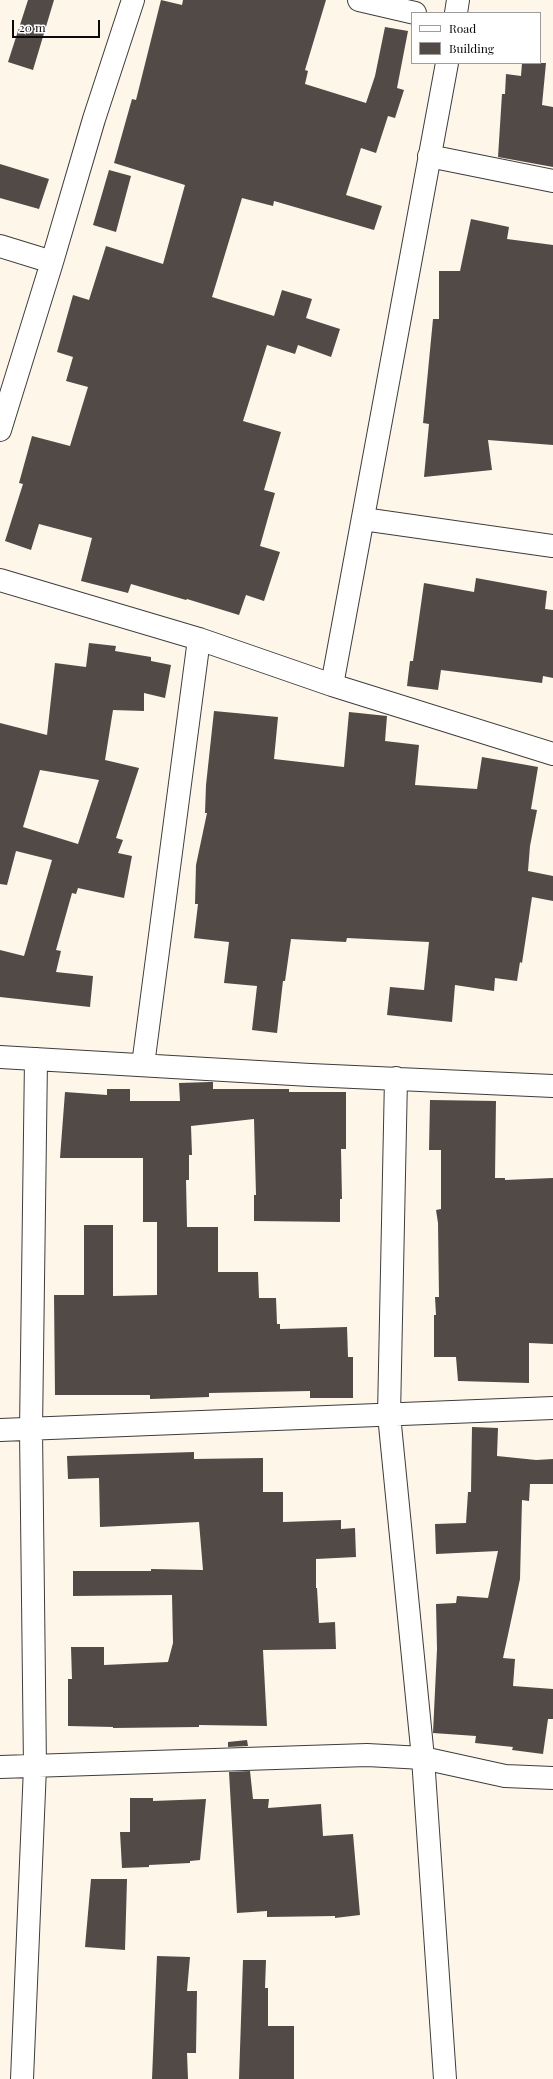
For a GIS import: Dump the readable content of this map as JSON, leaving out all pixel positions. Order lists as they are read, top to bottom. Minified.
{"legend":["Road","Building"],"scale_bar":"20 m"}
